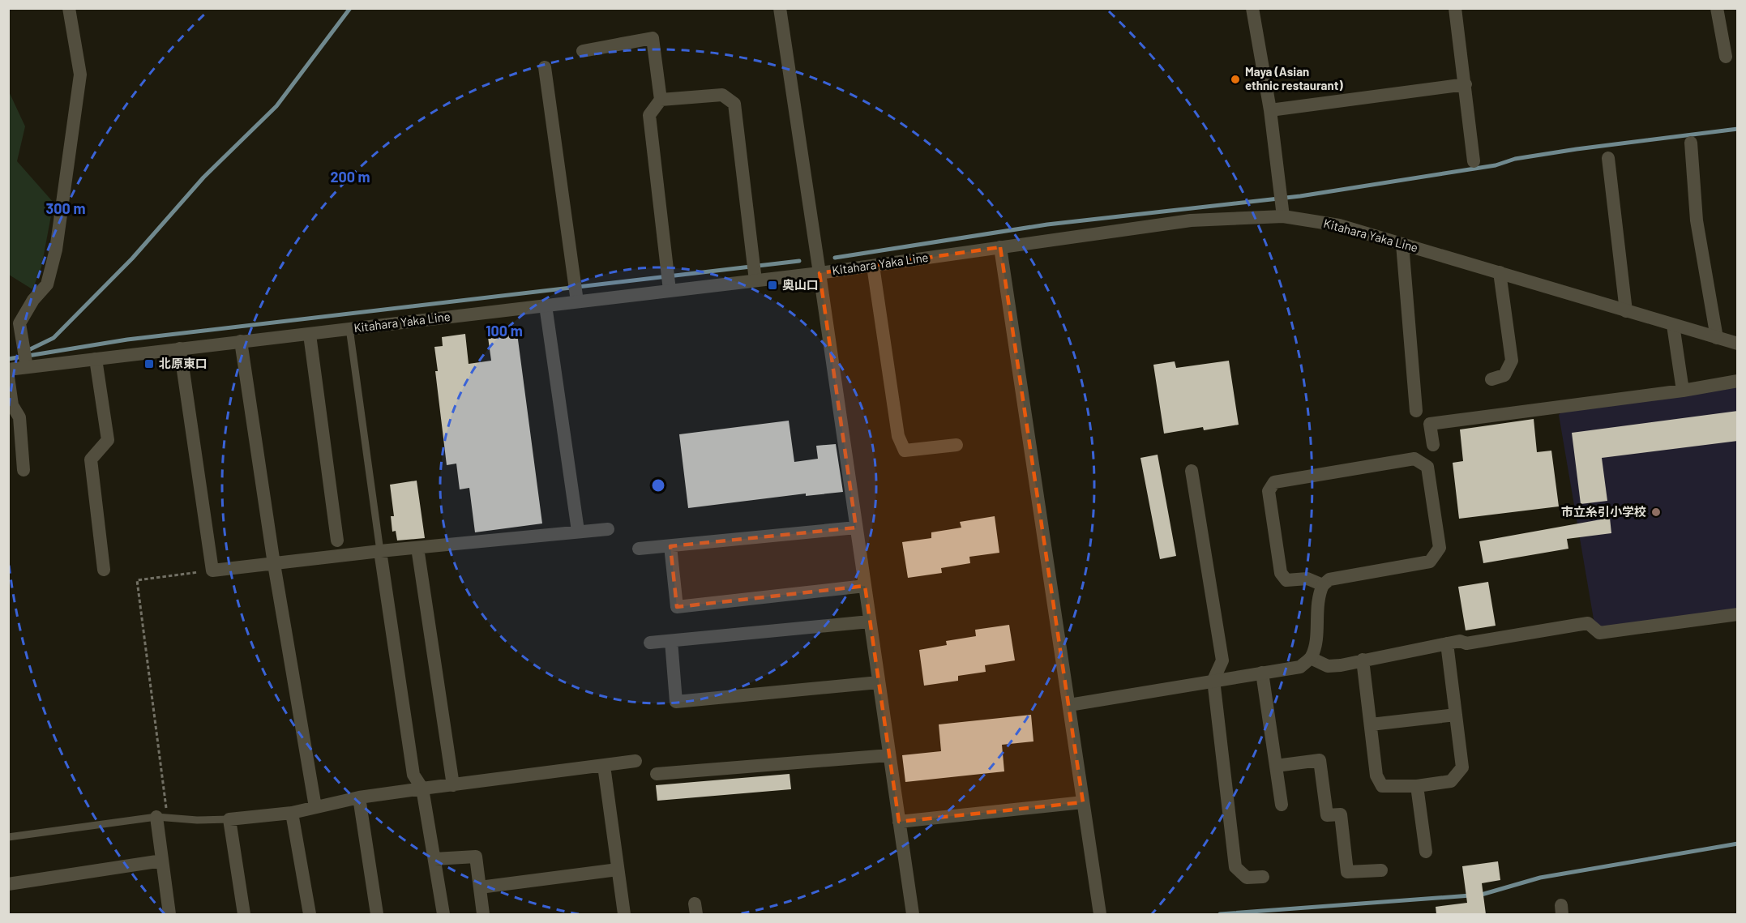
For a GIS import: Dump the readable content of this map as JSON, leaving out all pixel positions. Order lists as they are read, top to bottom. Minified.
{"streets":{"street":["Kitahara Yaka Line"]},"places":{"other":["Maya (Asian ethnic restaurant)","市立糸引小学校"],"transit":["奥山口","北原東口"]},"rings":["200 m","300 m","100 m"]}
